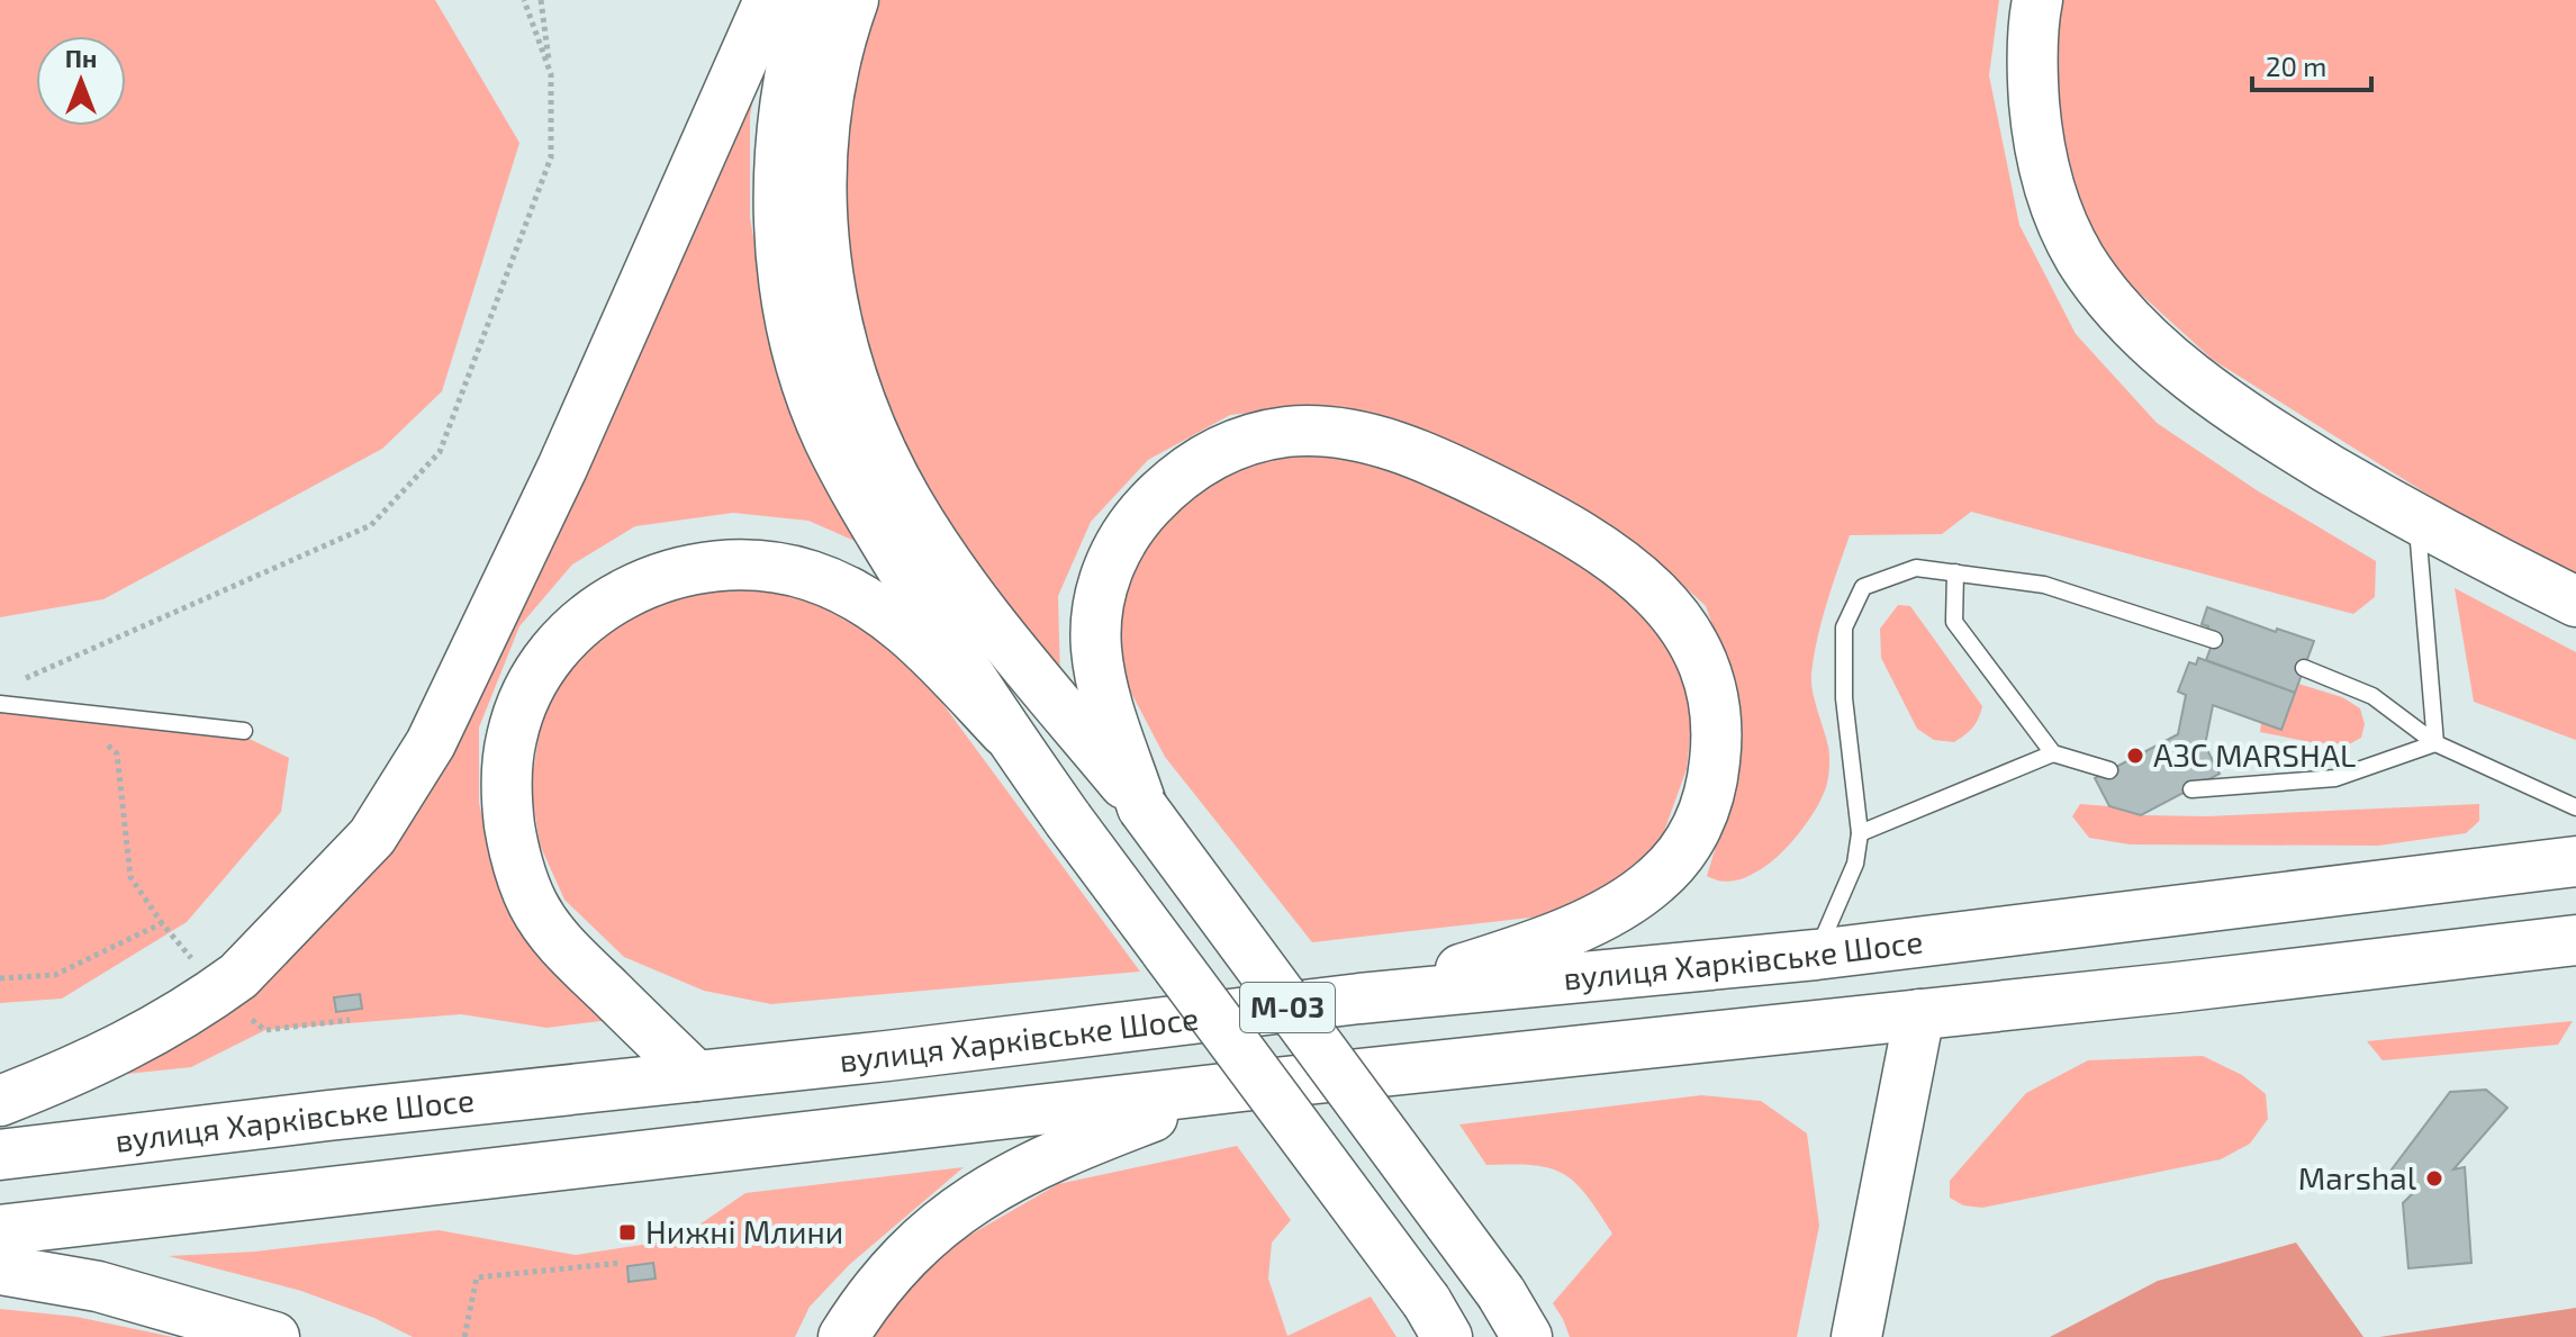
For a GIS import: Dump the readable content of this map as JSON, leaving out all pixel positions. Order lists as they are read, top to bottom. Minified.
{"streets":{"highway":["вулиця Харківське Шосе","М-03"]},"places":{"other":["АЗС MARSHAL","Marshal"],"transit":["Нижні Млини"]},"scale_bar":"20 m","north":"top"}
